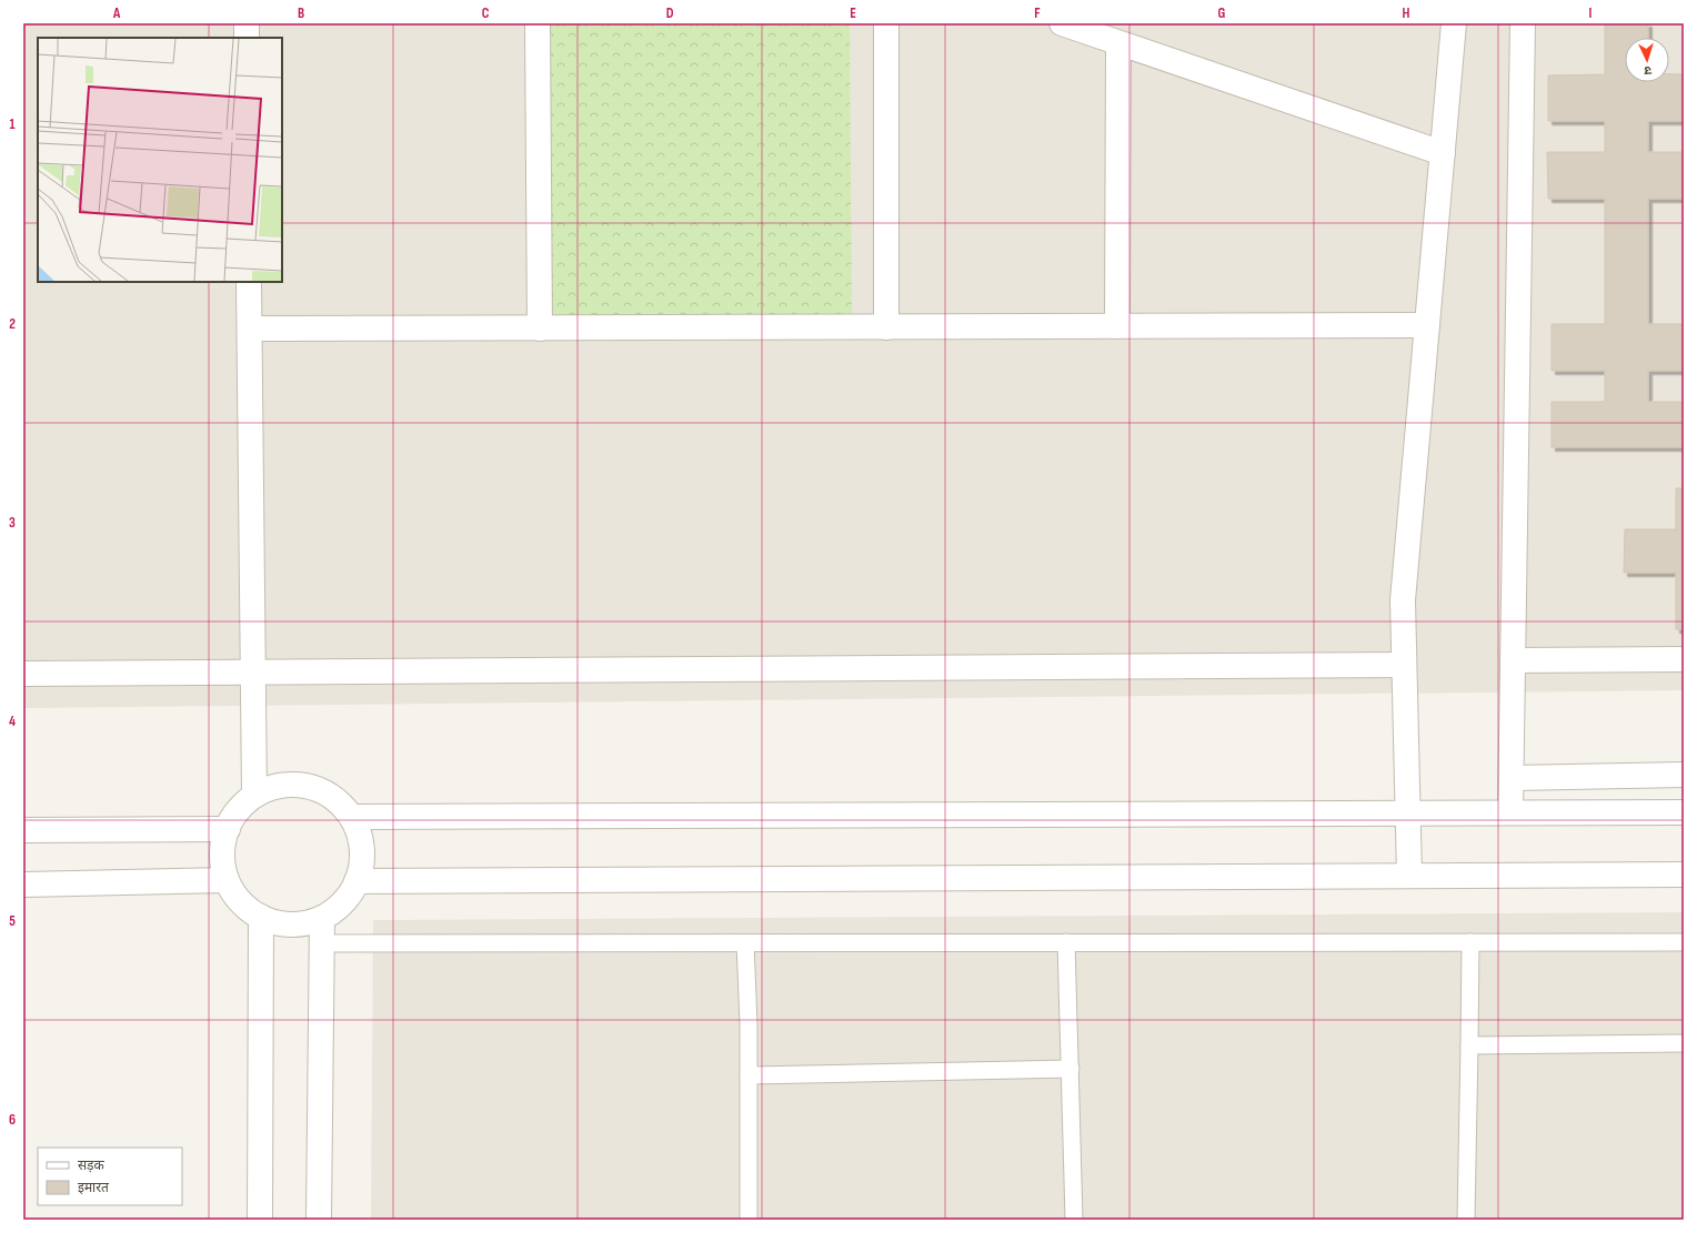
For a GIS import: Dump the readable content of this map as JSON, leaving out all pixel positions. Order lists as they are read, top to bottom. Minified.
{"legend":["सड़क","इमारत"],"north":"bottom","grid":{"columns":["A","B","C","D","E","F","G","H","I"],"rows":["1","2","3","4","5","6"]}}
